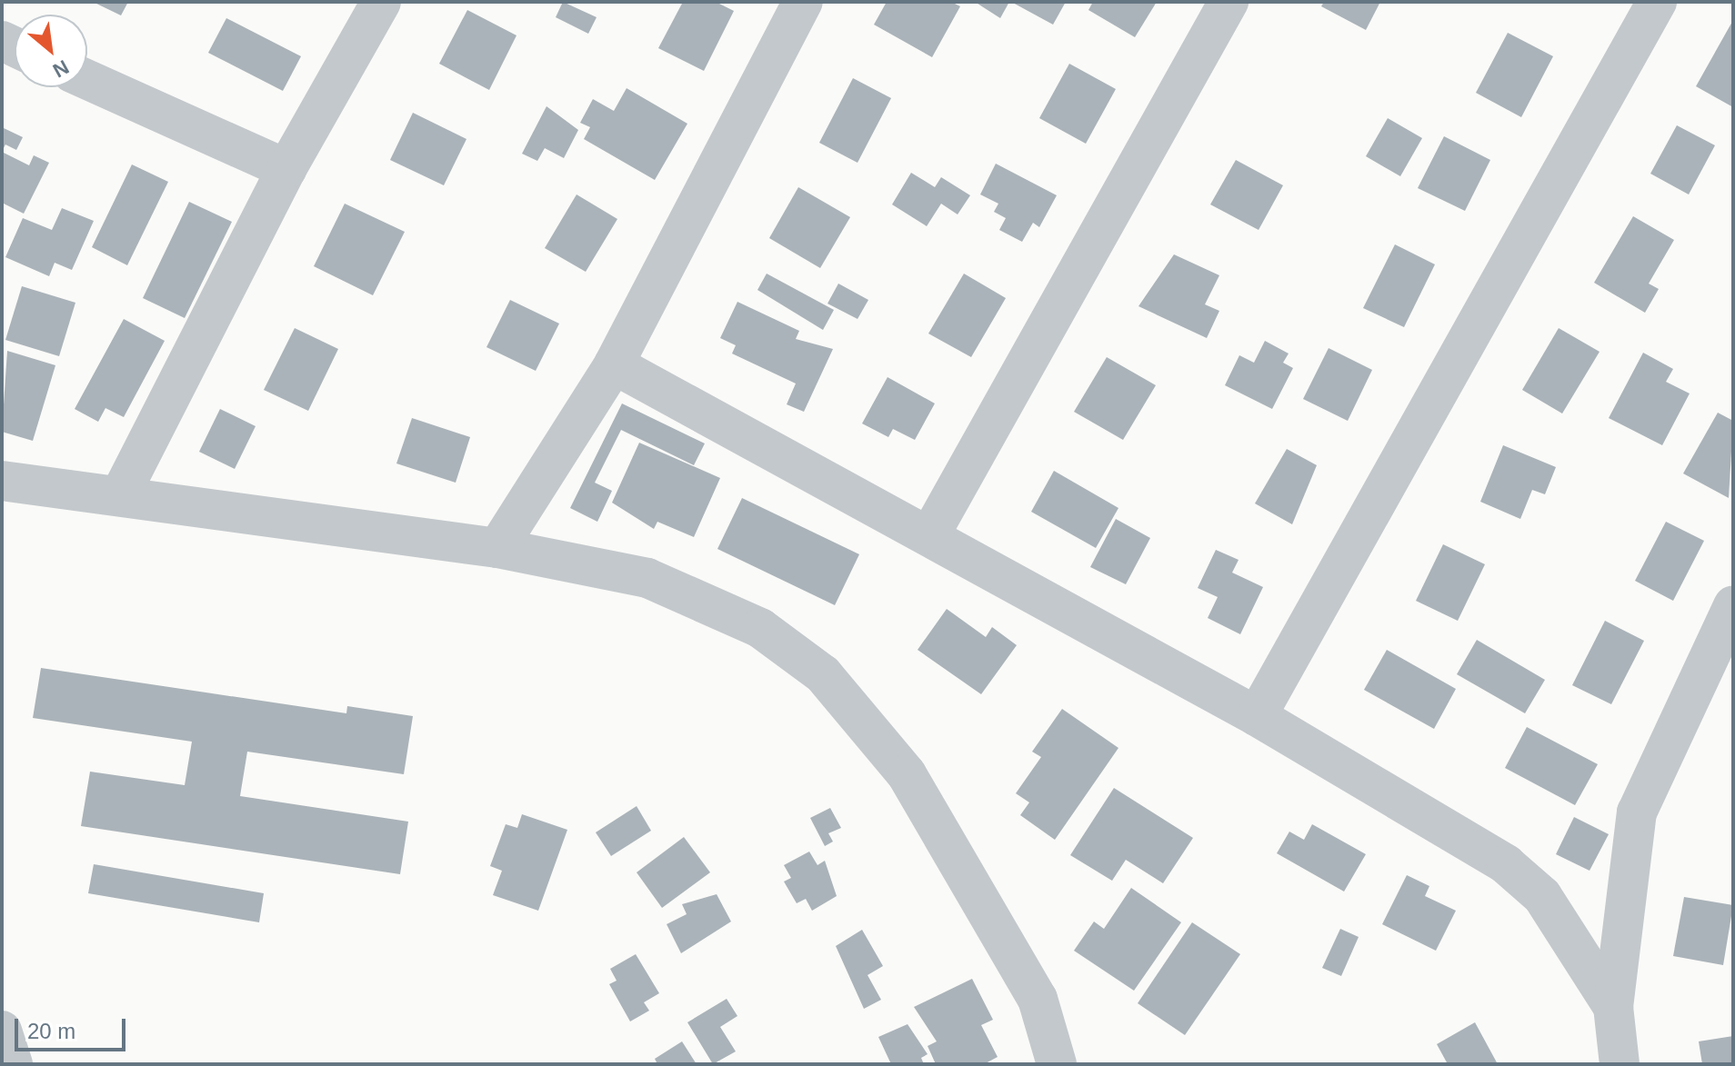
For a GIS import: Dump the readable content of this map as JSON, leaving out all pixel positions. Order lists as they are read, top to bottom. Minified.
{"scale_bar":"20 m","north":"bottom right"}
